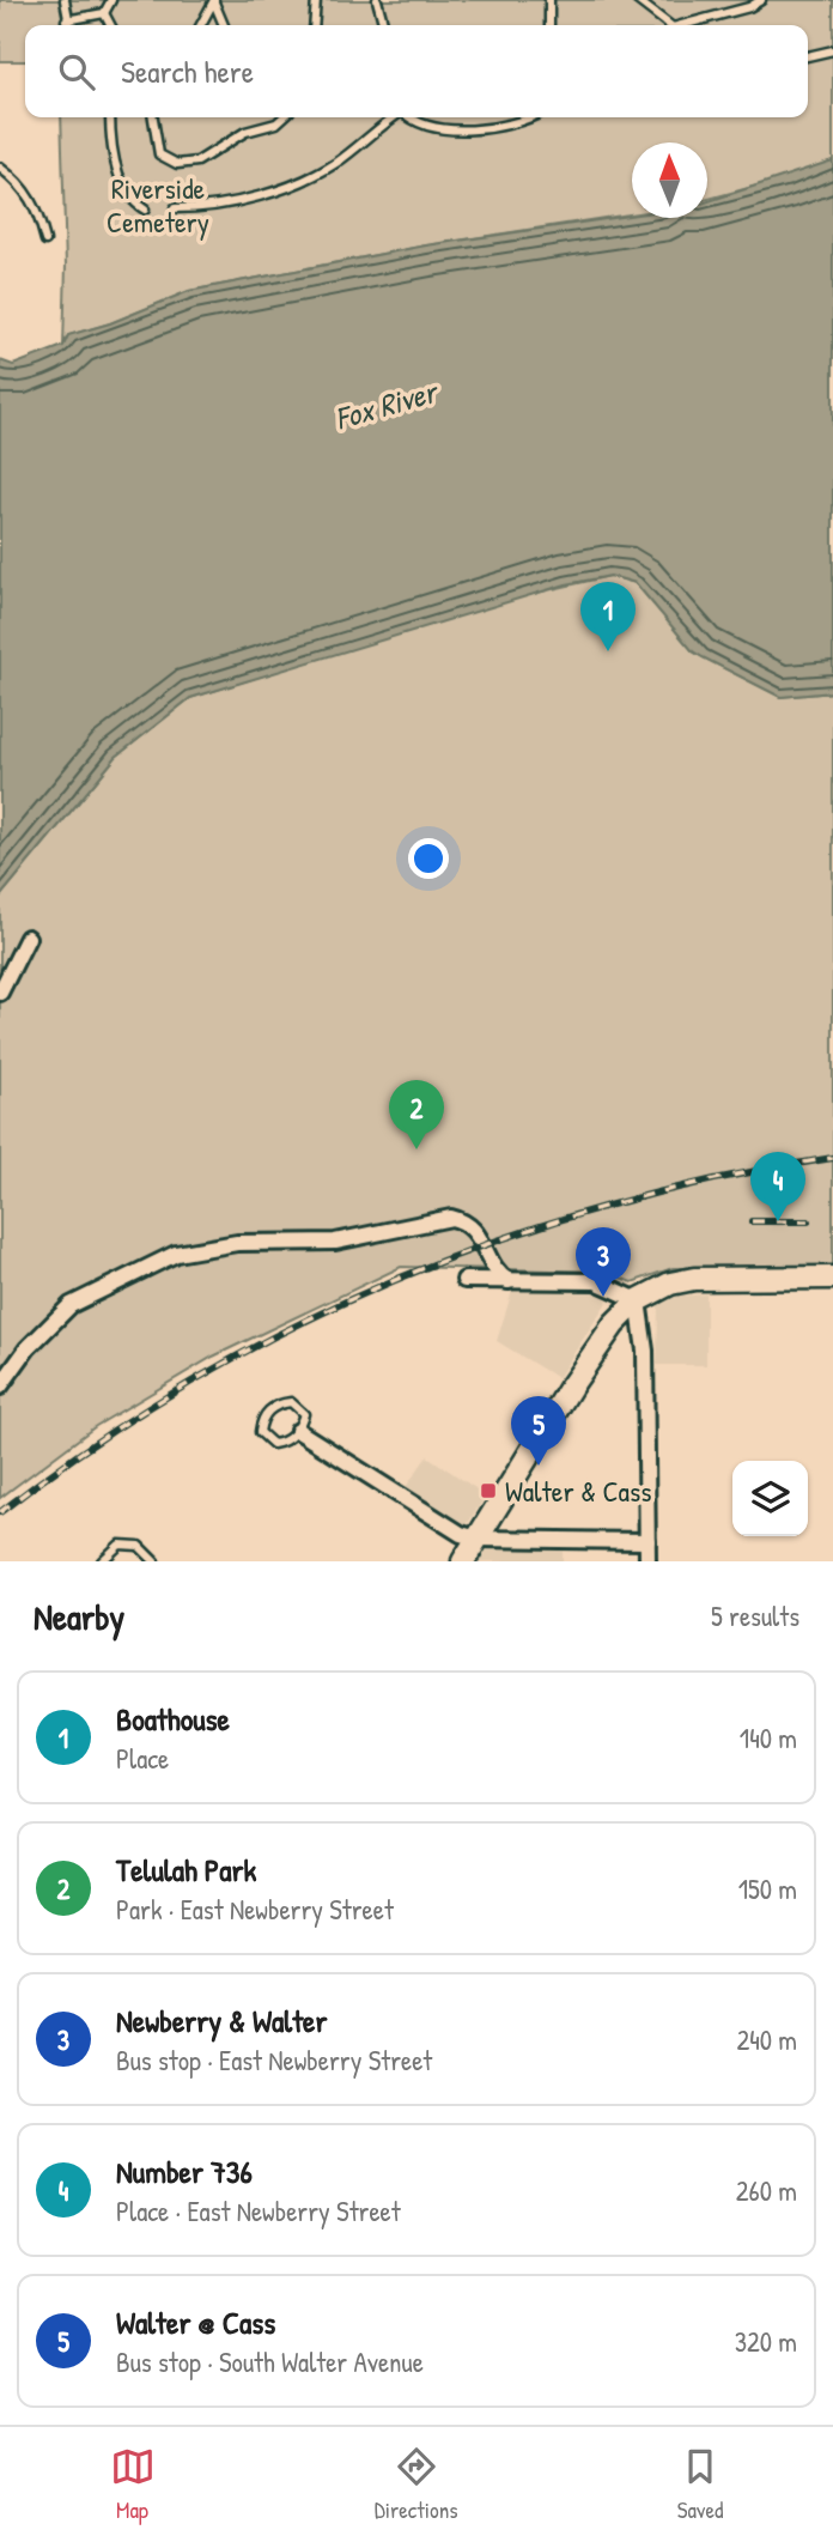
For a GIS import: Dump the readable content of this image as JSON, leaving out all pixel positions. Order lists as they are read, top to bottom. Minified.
{"water":["Fox River"],"parks":["Riverside Cemetery"],"places":{"transit":["Walter & Cass"]},"north":"top","page":{"search":"Search here","pins":["1","2","4","3","5"],"heading":["Nearby","5 results"],"list":[{"mark":"1","name":"Boathouse","note":"Place","value":"140 m"},{"mark":"2","name":"Telulah Park","note":"Park · East Newberry Street","value":"150 m"},{"mark":"3","name":"Newberry & Walter","note":"Bus stop · East Newberry Street","value":"240 m"},{"mark":"4","name":"Number 736","note":"Place · East Newberry Street","value":"260 m"},{"mark":"5","name":"Walter @ Cass","note":"Bus stop · South Walter Avenue","value":"320 m"}],"nav":["Map","Directions","Saved"]}}
